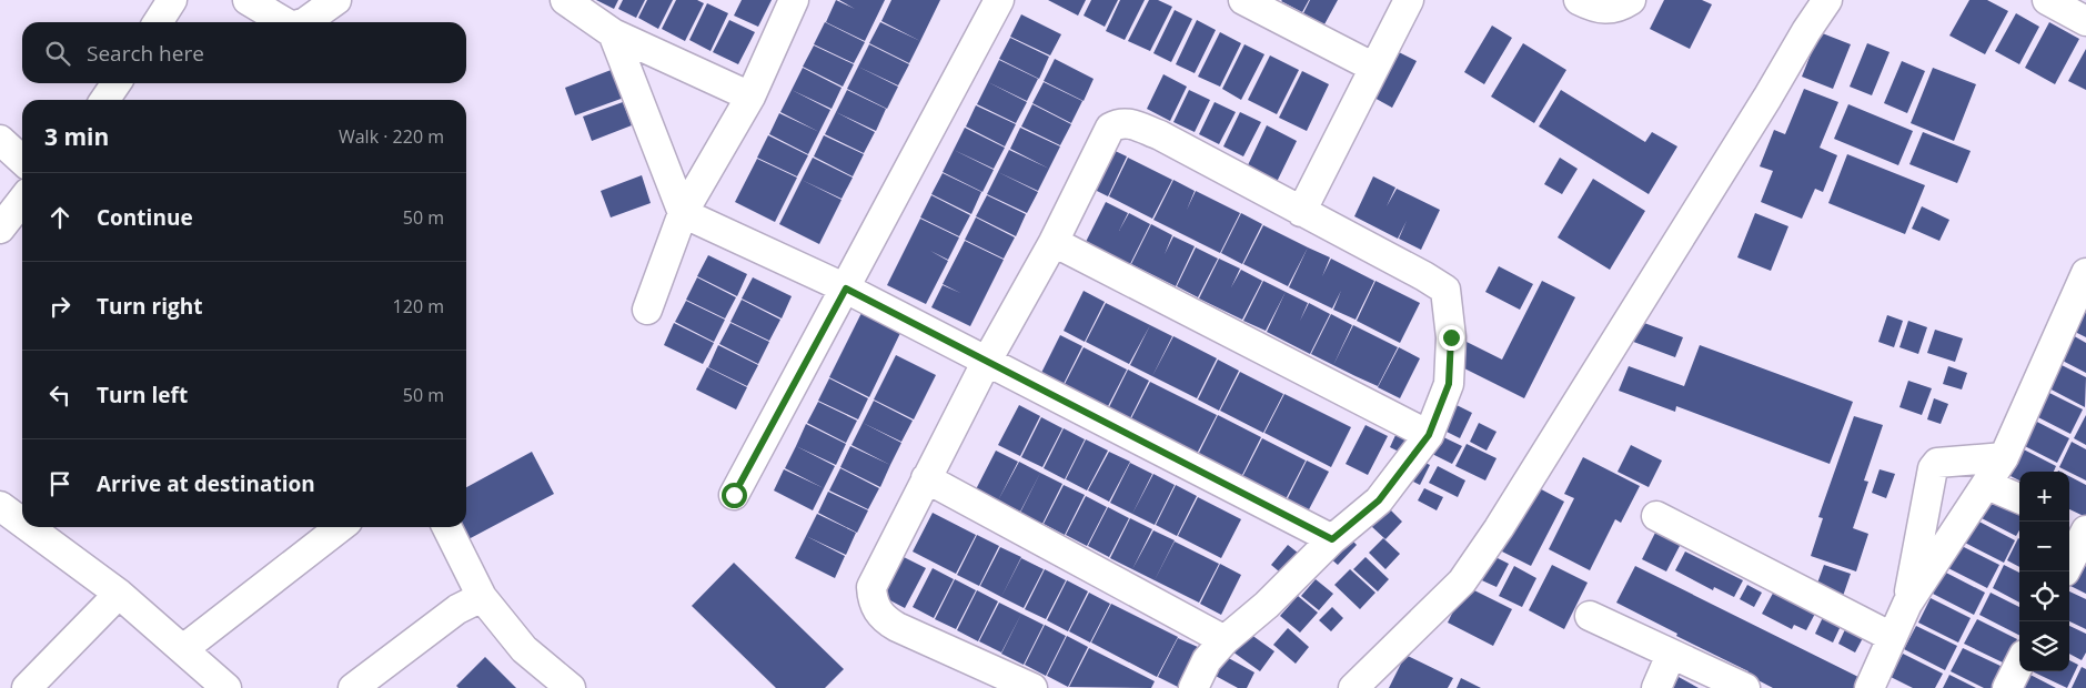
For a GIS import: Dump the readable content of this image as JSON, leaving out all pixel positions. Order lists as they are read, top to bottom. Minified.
{"page":{"search":"Search here","heading":["3 min","Walk · 220 m"],"list":[["Continue","50 m"],["Turn right","120 m"],["Turn left","50 m"],"Arrive at destination"],"map_buttons":["+","−"]}}
